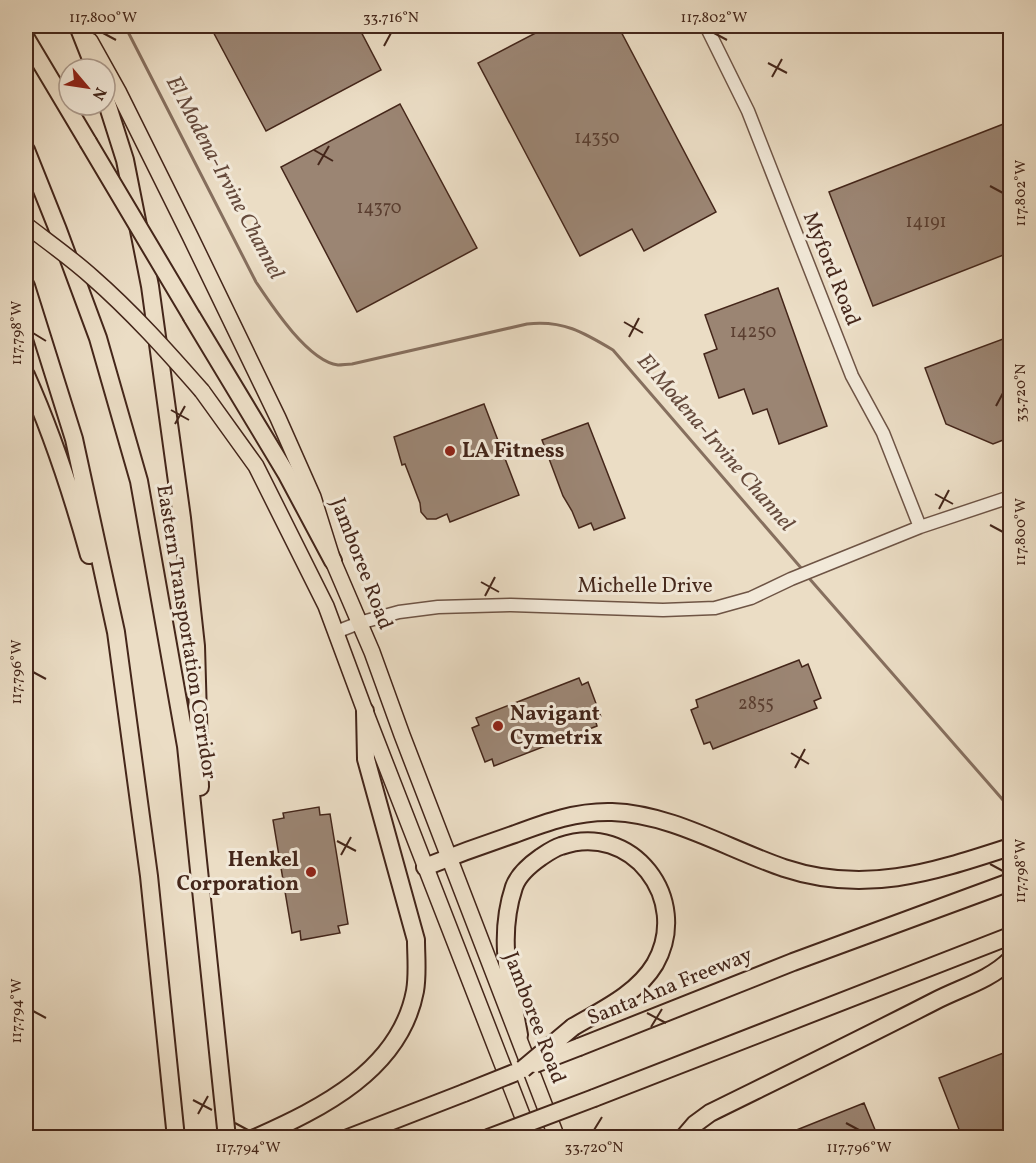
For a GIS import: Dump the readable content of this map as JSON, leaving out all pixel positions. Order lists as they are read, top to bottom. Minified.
{"streets":{"highway":["Jamboree Road","Eastern Transportation Corridor","Santa Ana Freeway"],"street":["Myford Road","Michelle Drive"]},"crossings":[["Myford Road","Michelle Drive"],["Jamboree Road","Michelle Drive"]],"water":["El Modena-Irvine Channel"],"places":["LA Fitness","Navigant Cymetrix","Henkel Corporation"],"house_numbers":["14350","14370","14191","14250","2855"],"north":"bottom right","coordinates":["117.800°W","33.716°N","117.802°W","117.798°W","33.720°N","117.796°W","117.794°W"]}
